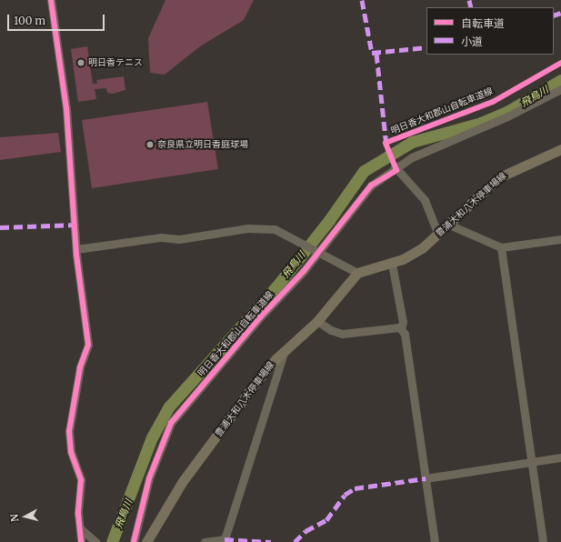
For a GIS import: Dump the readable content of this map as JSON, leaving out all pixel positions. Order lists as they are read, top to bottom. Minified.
{"streets":{"main road":["豊浦大和八木停車場線"],"street":["明日香大和郡山自転車道線"]},"water":["飛鳥川"],"places":["明日香テニス","奈良県立明日香庭球場"],"legend":["自転車道","小道"],"scale_bar":"100 m","north":"left"}
